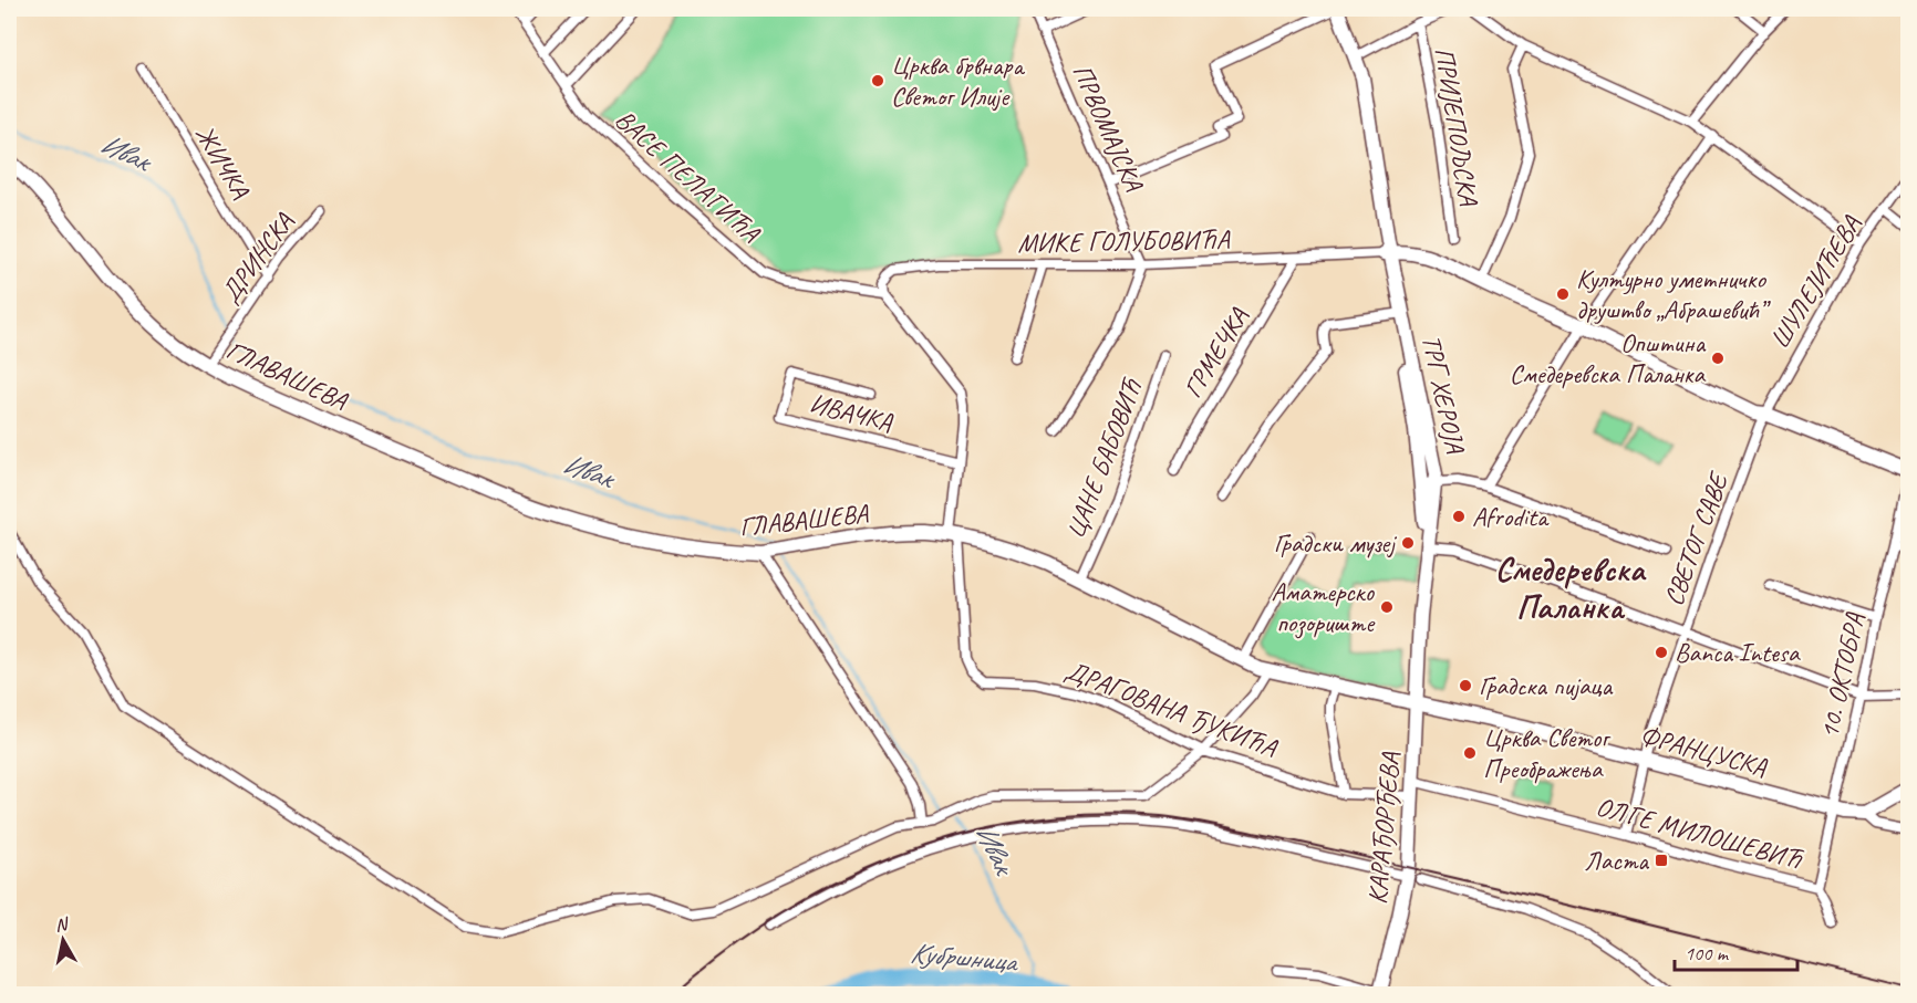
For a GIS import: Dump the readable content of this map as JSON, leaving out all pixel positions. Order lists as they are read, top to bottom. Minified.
{"streets":{"main road":["ГЛАВАШЕВА","ТРГ ХЕРОЈА","ФРАНЦУСКА","КАРАЂОРЂЕВА"],"street":["ПРИЈЕПОЉСКА","ПРВОМАЈСКА","ЖИЧКА","ВАСЕ ПЕЛАГИЋА","МИКЕ ГОЛУБОВИЋА","ДРИНСКА","ШУЛЕЈИЋЕВА","ГРМЕЧКА","ИВАЧКА","ЦАНЕ БАБОВИЋ","СВЕТОГ САВЕ","10. ОКТОБРА","ДРАГОВАНА ЂУКИЋА","ОЛГЕ МИЛОШЕВИЋ"]},"crossings":[["ПРВОМАЈСКА","МИКЕ ГОЛУБОВИЋА"],["ЖИЧКА","ДРИНСКА"],["ВАСЕ ПЕЛАГИЋА","МИКЕ ГОЛУБОВИЋА"],["ВАСЕ ПЕЛАГИЋА","ДРАГОВАНА ЂУКИЋА"],["МИКЕ ГОЛУБОВИЋА","ГРМЕЧКА"],["МИКЕ ГОЛУБОВИЋА","ТРГ ХЕРОЈА"],["МИКЕ ГОЛУБОВИЋА","ДРАГОВАНА ЂУКИЋА"],["ДРИНСКА","ГЛАВАШЕВА"],["ШУЛЕЈИЋЕВА","СВЕТОГ САВЕ"],["ГЛАВАШЕВА","ТРГ ХЕРОЈА"],["ГЛАВАШЕВА","ЦАНЕ БАБОВИЋ"],["ГЛАВАШЕВА","ДРАГОВАНА ЂУКИЋА"],["ГЛАВАШЕВА","ФРАНЦУСКА"],["ГЛАВАШЕВА","КАРАЂОРЂЕВА"],["ТРГ ХЕРОЈА","ФРАНЦУСКА"],["ТРГ ХЕРОЈА","КАРАЂОРЂЕВА"],["ИВАЧКА","ДРАГОВАНА ЂУКИЋА"],["СВЕТОГ САВЕ","ФРАНЦУСКА"],["СВЕТОГ САВЕ","ОЛГЕ МИЛОШЕВИЋ"],["10. ОКТОБРА","ФРАНЦУСКА"],["10. ОКТОБРА","ОЛГЕ МИЛОШЕВИЋ"],["ДРАГОВАНА ЂУКИЋА","КАРАЂОРЂЕВА"],["ФРАНЦУСКА","КАРАЂОРЂЕВА"],["КАРАЂОРЂЕВА","ОЛГЕ МИЛОШЕВИЋ"]],"districts":["Смедеревска Паланка"],"water":["Ивак","Кубршница"],"places":{"other":["Црква брвнара Светог Илије","Културно уметничко друштво „Абрашевић”","Општина Смедеревска Паланка","Afrodita","Градски музеј","Аматерско позориште","Banca Intesa","Градска пијаца","Црква Светог Преображења"],"transit":["Ласта"]},"scale_bar":"100 m","north":"top"}
